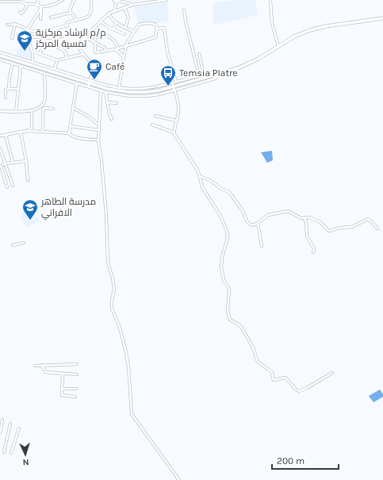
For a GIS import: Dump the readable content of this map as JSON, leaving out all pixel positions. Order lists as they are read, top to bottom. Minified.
{"places":{"school or university":["م/م الرشاد مركزية تمسية المركز","مدرسة الطاهر الافراني"],"cafe":["Café"],"bus stop":["Temsia Platre"]},"scale_bar":"200 m","north":"bottom"}
